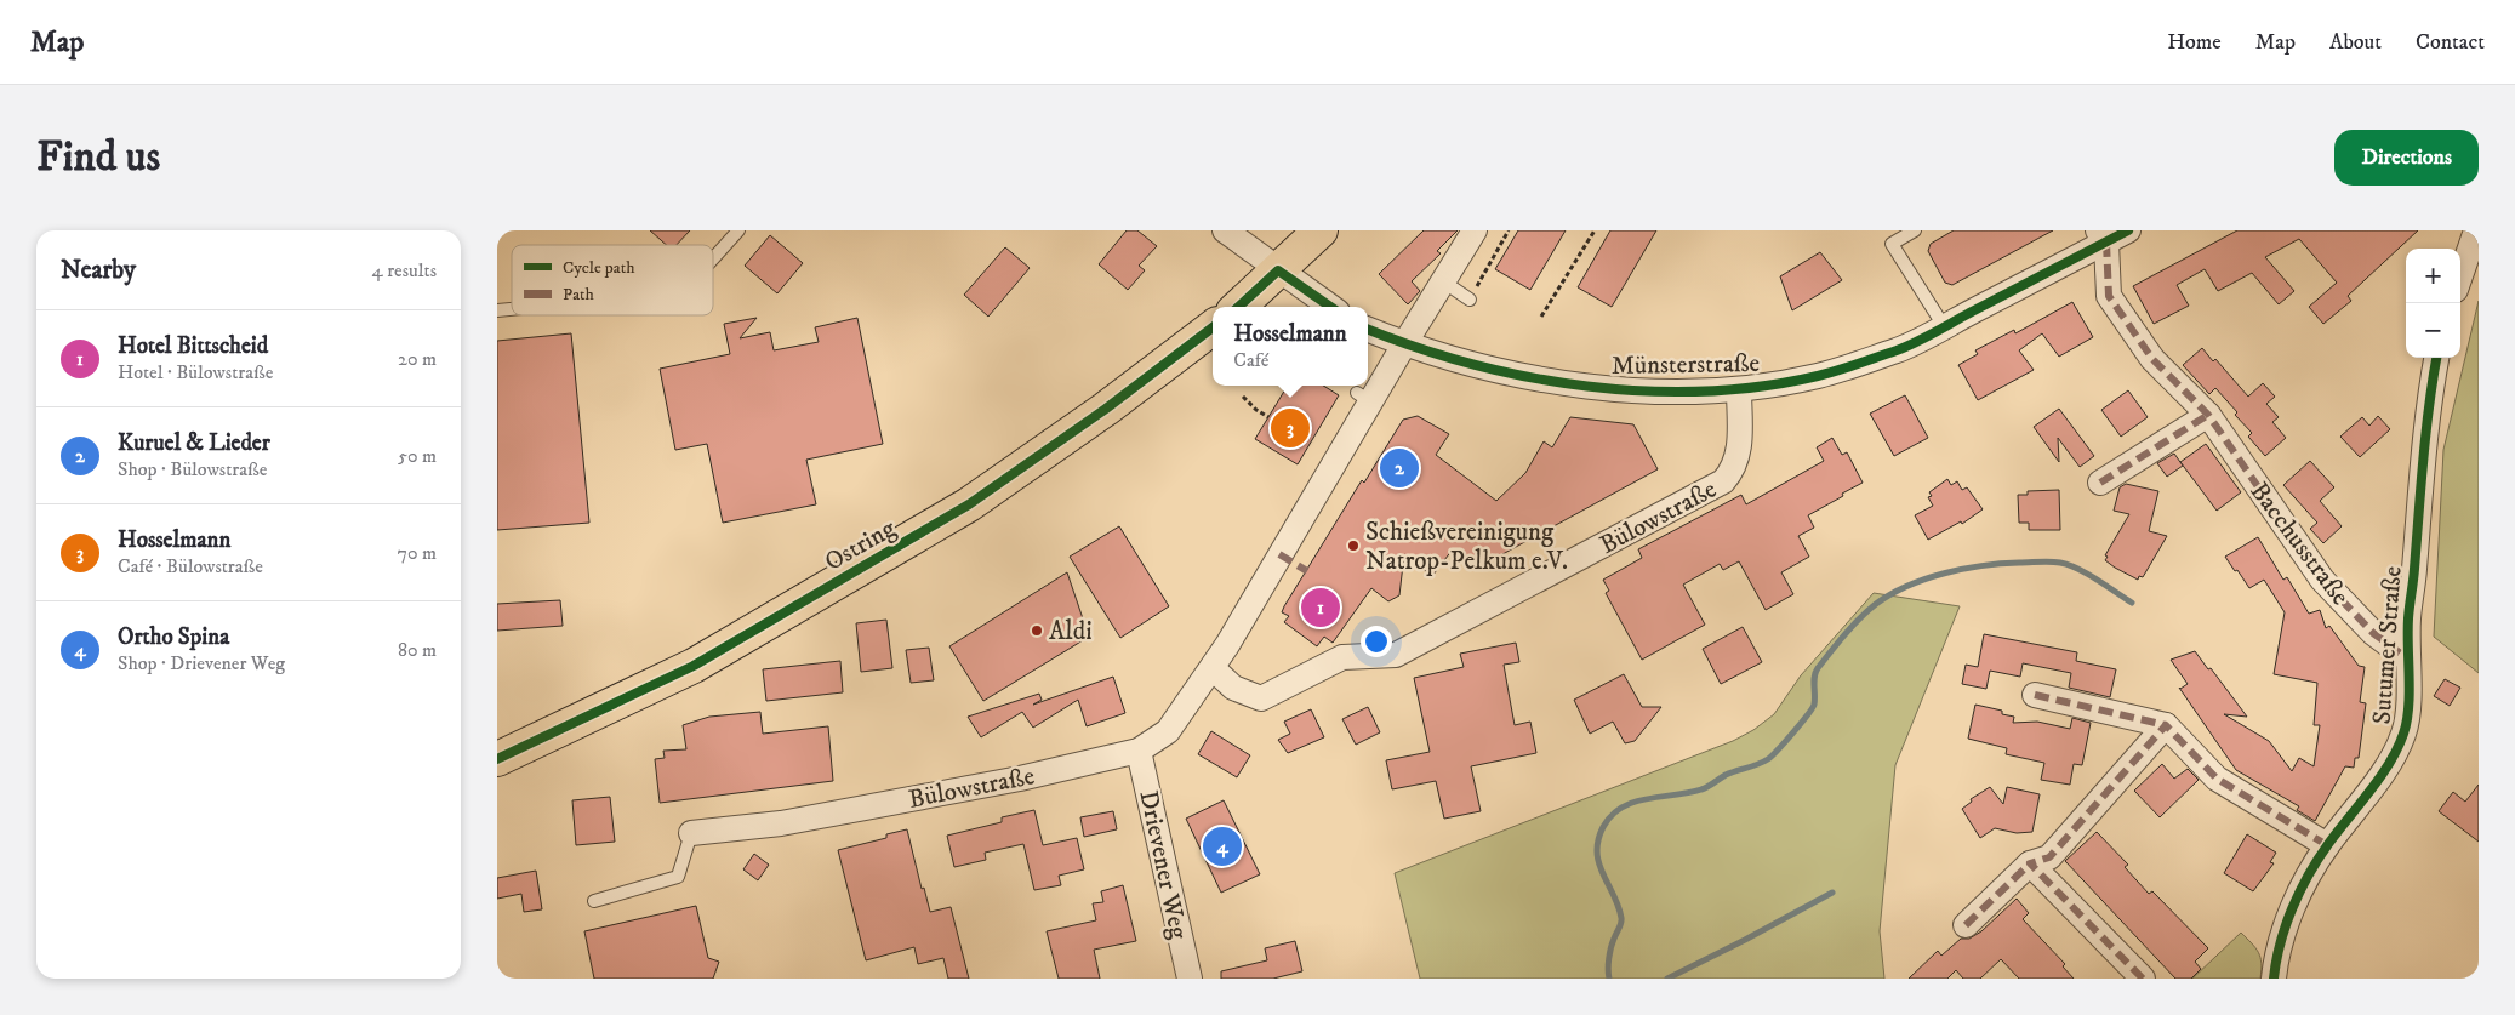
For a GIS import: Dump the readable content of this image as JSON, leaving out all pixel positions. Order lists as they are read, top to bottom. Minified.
{"streets":{"main road":["Ostring"],"street":["Münsterstraße","Bülowstraße","Bacchusstraße","Sutumer Straße","Drievener Weg"]},"crossings":[["Münsterstraße","Bülowstraße"],["Münsterstraße","Bacchusstraße"],["Bülowstraße","Drievener Weg"],["Bacchusstraße","Sutumer Straße"]],"places":["Schießvereinigung Natrop-Pelkum e.V.","Aldi"],"legend":["Cycle path","Path"],"page":{"header":"Map","nav":["Home","Map","About","Contact"],"buttons":"Directions","title":"Find us","heading":["Nearby","4 results"],"map_buttons":["+","−"],"popup":["Hosselmann","Café"],"list":[{"mark":"1","name":"Hotel Bittscheid","note":"Hotel · Bülowstraße","value":"20 m"},{"mark":"2","name":"Kuruel & Lieder","note":"Shop · Bülowstraße","value":"50 m"},{"mark":"3","name":"Hosselmann","note":"Café · Bülowstraße","value":"70 m"},{"mark":"4","name":"Ortho Spina","note":"Shop · Drievener Weg","value":"80 m"}],"pins":["3","2","1","4"]}}
